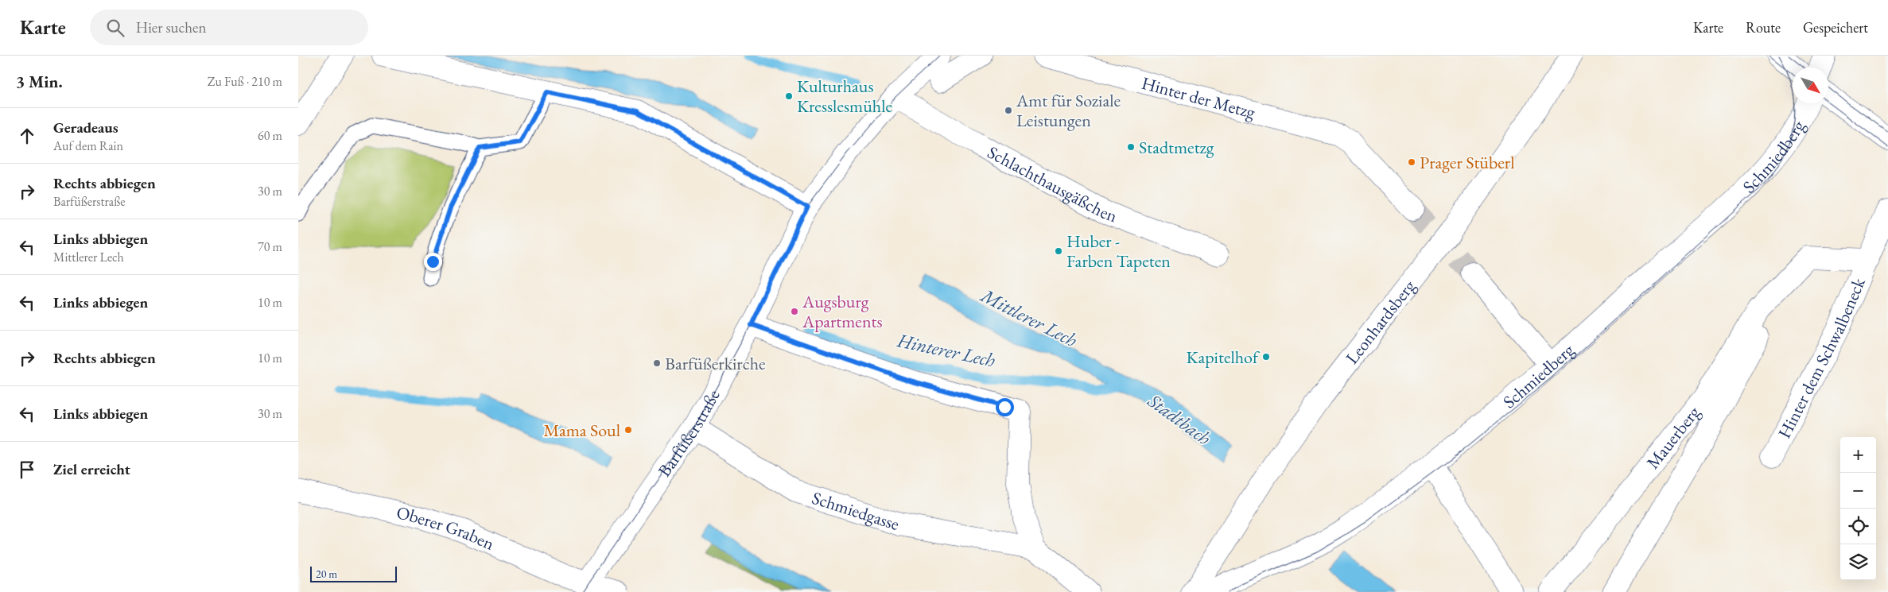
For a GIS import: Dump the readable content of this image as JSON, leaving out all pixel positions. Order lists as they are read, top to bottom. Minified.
{"streets":{"street":["Hinter der Metzg","Schmiedberg","Schlachthausgäßchen","Leonhardsberg","Hinter dem Schwalbeneck","Barfüßerstraße","Mauerberg","Schmiedgasse","Oberer Graben"]},"crossings":[["Schlachthausgäßchen","Barfüßerstraße"],["Hinter dem Schwalbeneck","Mauerberg"],["Barfüßerstraße","Schmiedgasse"],["Barfüßerstraße","Oberer Graben"]],"water":["Mittlerer Lech","Hinterer Lech","Stadtbach"],"places":["Kulturhaus Kresslesmühle","Amt für Soziale Leistungen","Stadtmetzg","Prager Stüberl","Huber - Farben Tapeten","Augsburg Apartments","Kapitelhof","Barfüßerkirche","Mama Soul"],"scale_bar":"20 m","north":"bottom right","page":{"header":"Karte","search":"Hier suchen","nav":["Karte","Route","Gespeichert"],"heading":["3 Min.","Zu Fuß · 210 m"],"list":[["Geradeaus","Auf dem Rain","60 m"],["Rechts abbiegen","Barfüßerstraße","30 m"],["Links abbiegen","Mittlerer Lech","70 m"],["Links abbiegen","10 m"],["Rechts abbiegen","10 m"],["Links abbiegen","30 m"],"Ziel erreicht"],"map_buttons":["+","−"],"scale":"20 m"}}
